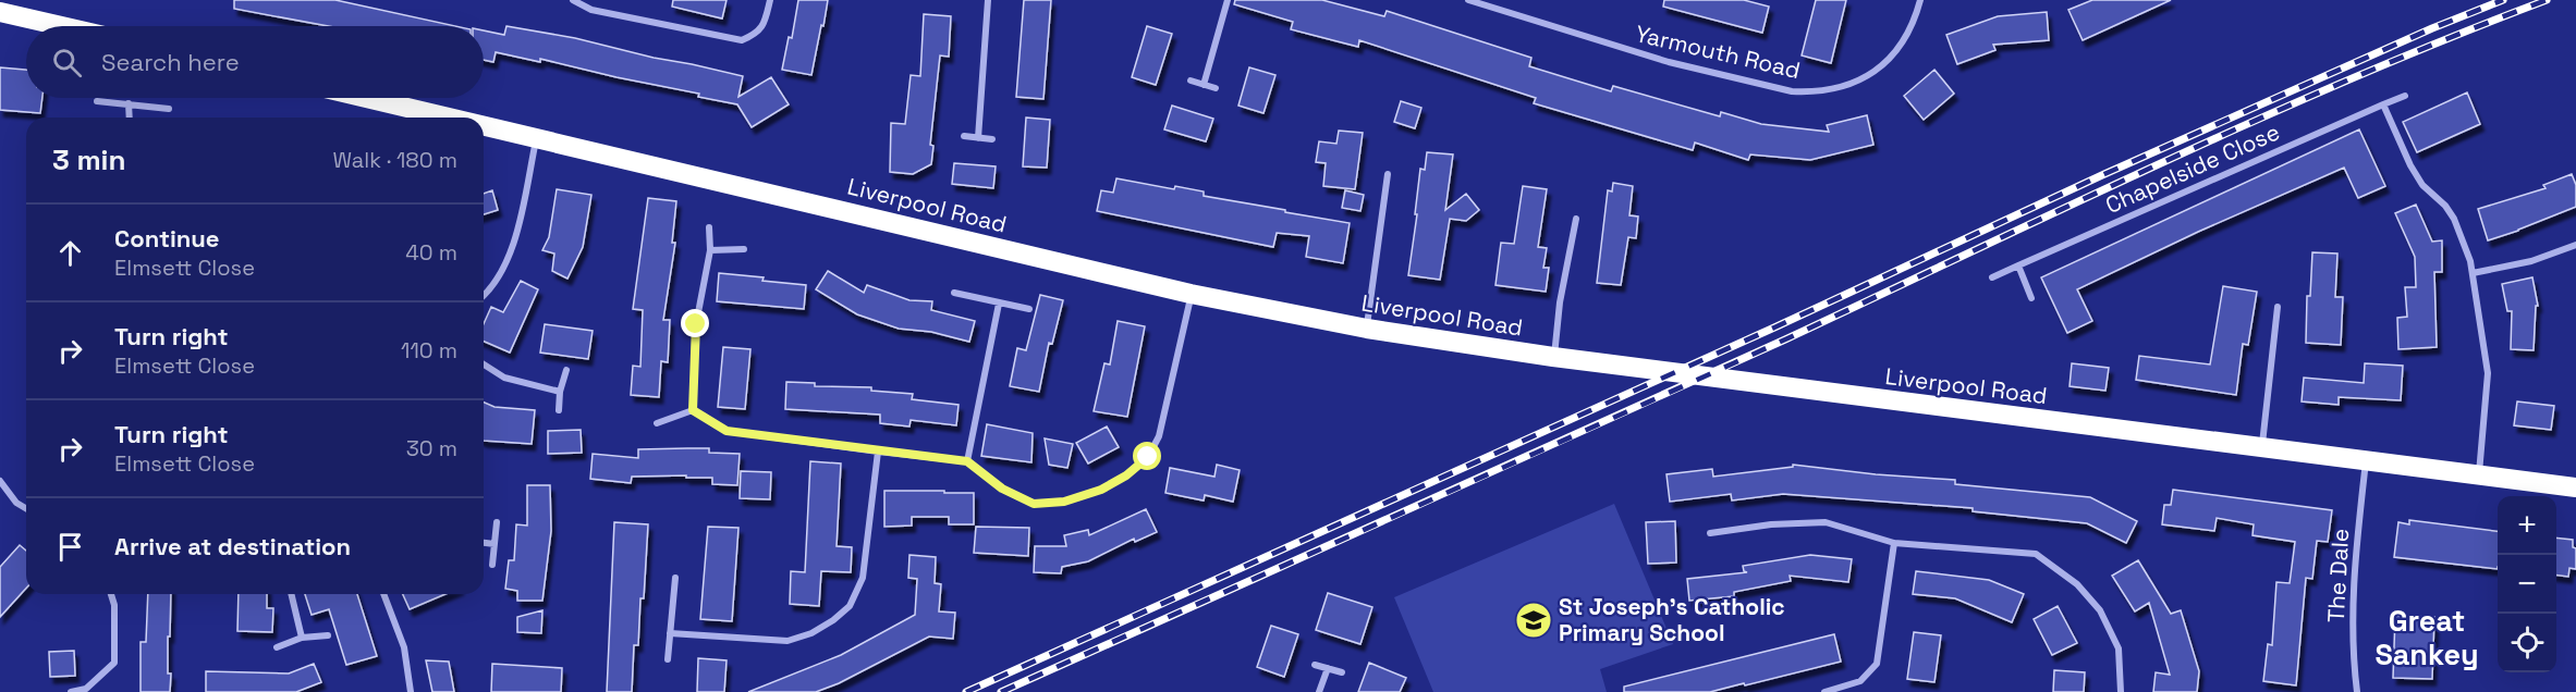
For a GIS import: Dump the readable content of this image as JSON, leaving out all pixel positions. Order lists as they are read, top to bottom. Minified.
{"streets":{"highway":["Liverpool Road"],"street":["Yarmouth Road","Chapelside Close","The Dale"]},"crossings":[["Liverpool Road","The Dale"]],"districts":["Great Sankey"],"places":{"school or university":["St Joseph's Catholic Primary School"]},"page":{"search":"Search here","heading":["3 min","Walk · 180 m"],"list":[["Continue","Elmsett Close","40 m"],["Turn right","Elmsett Close","110 m"],["Turn right","Elmsett Close","30 m"],"Arrive at destination"],"map_buttons":["+","−"]}}
